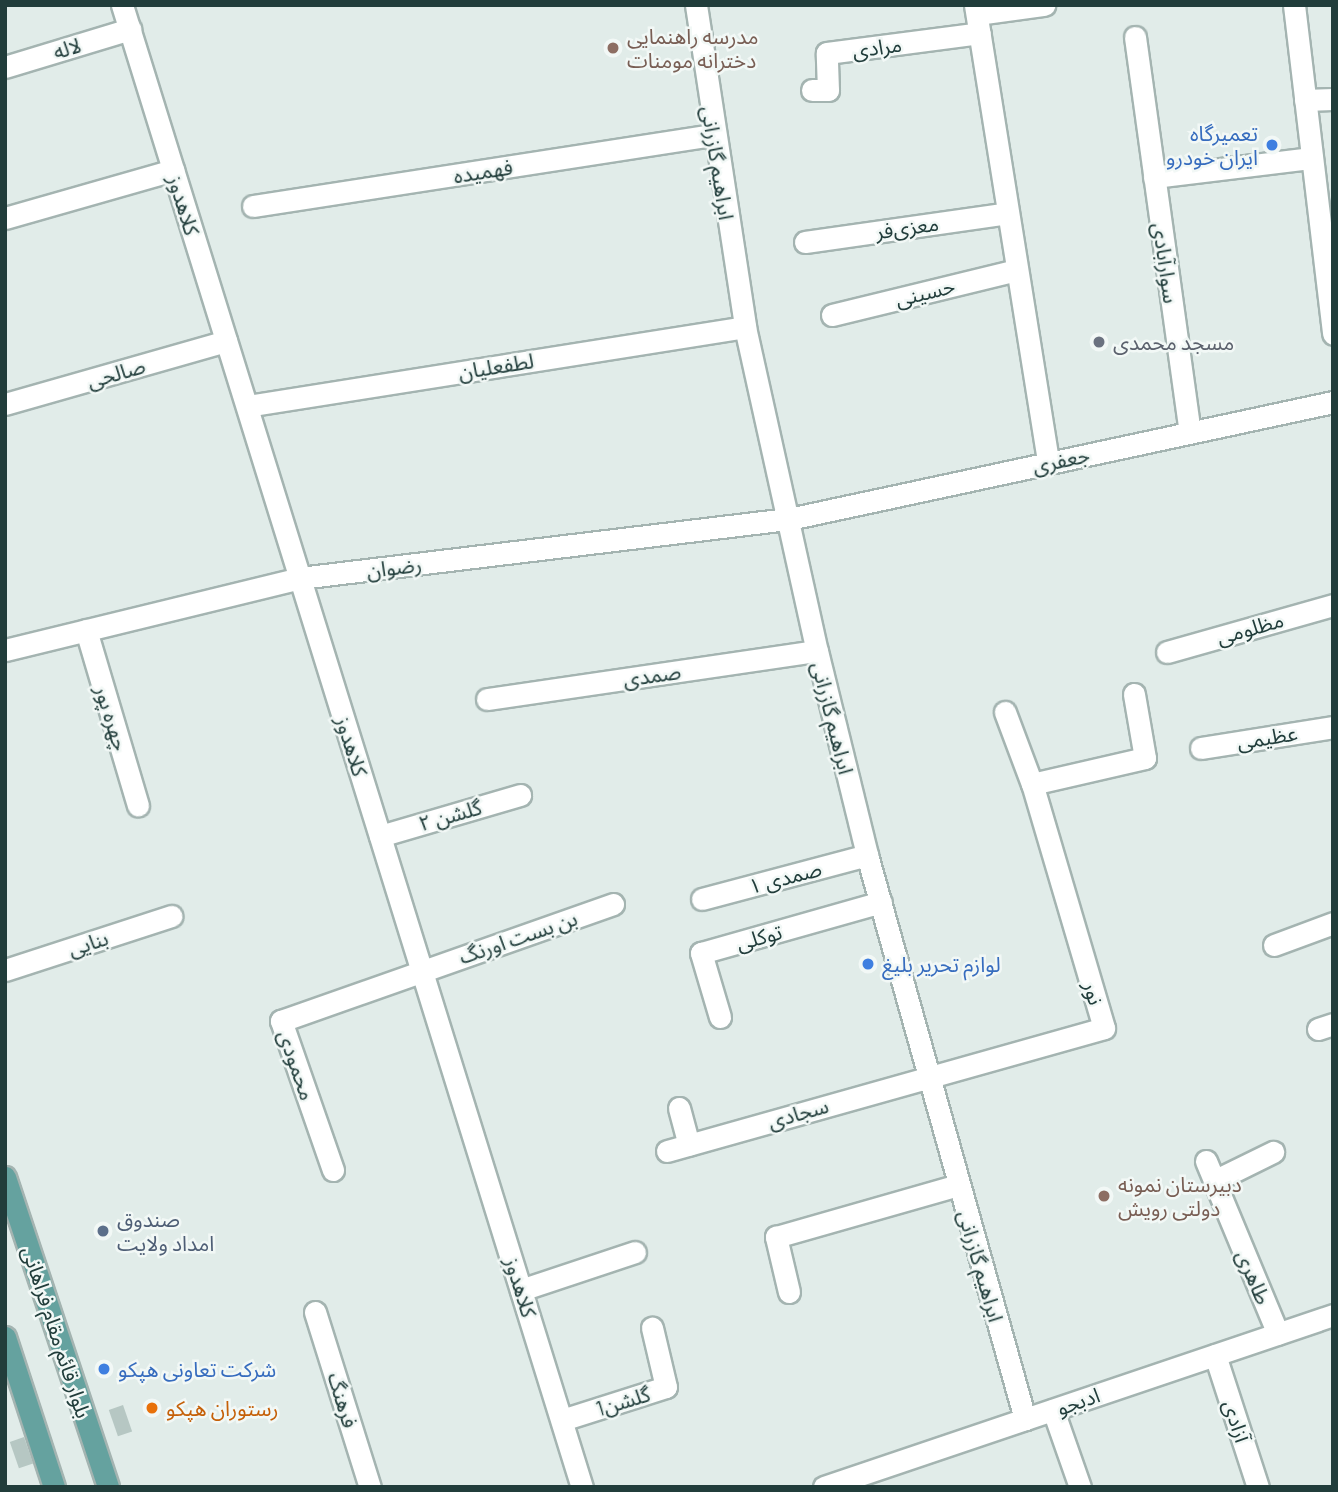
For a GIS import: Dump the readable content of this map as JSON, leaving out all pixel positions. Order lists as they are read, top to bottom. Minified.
{"streets":{"main road":["بلوار قائم مقام فراهانی"],"street":["مرادی","لاله","ابراهیم گازرانی","فهمیده","کلاهدوز","معزی‌فر","سوارآبادی","حسینی","لطفعلیان","صالحی","جعفری","رضوان","مظلومی","صمدی","چهره پور","عظیمی","گلشن ۲","صمدی ۱","بن بست اورنگ","توکلی","بنایی","نور","محمودی","سجادی","طاهری","فرهنگ","گلشن1","ادبجو","آزادی"]},"crossings":[["لاله","کلاهدوز"],["ابراهیم گازرانی","فهمیده"],["ابراهیم گازرانی","لطفعلیان"],["ابراهیم گازرانی","جعفری"],["ابراهیم گازرانی","رضوان"],["ابراهیم گازرانی","صمدی"],["ابراهیم گازرانی","صمدی ۱"],["ابراهیم گازرانی","توکلی"],["ابراهیم گازرانی","نور"],["ابراهیم گازرانی","سجادی"],["ابراهیم گازرانی","ادبجو"],["کلاهدوز","لطفعلیان"],["کلاهدوز","صالحی"],["کلاهدوز","رضوان"],["کلاهدوز","گلشن ۲"],["کلاهدوز","بن بست اورنگ"],["کلاهدوز","محمودی"],["کلاهدوز","گلشن1"],["سوارآبادی","جعفری"],["جعفری","رضوان"],["رضوان","چهره پور"],["بن بست اورنگ","محمودی"],["نور","سجادی"],["طاهری","ادبجو"],["ادبجو","آزادی"]],"places":["مدرسه راهنمایی دخترانه مومنات","تعمیرگاه ایران خودرو","مسجد محمدی","لوازم تحریر بلیغ","دبیرستان نمونه دولتی رویش","صندوق امداد ولایت","شرکت تعاونی هپکو","رستوران هپکو"]}
